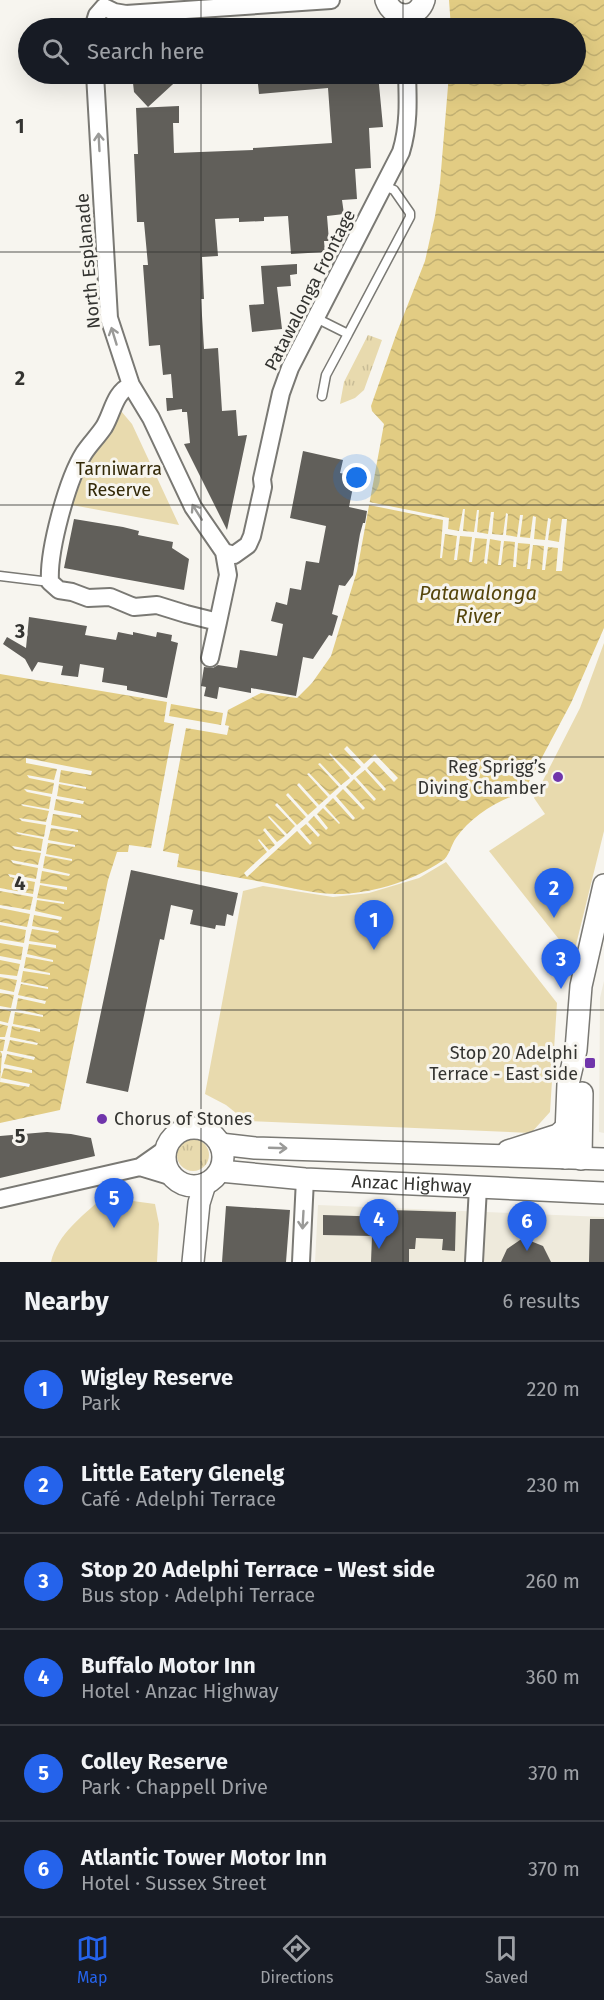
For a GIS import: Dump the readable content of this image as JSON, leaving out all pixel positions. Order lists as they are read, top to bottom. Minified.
{"streets":{"street":["North Esplanade","Patawalonga Frontage","Anzac Highway"]},"crossings":[["North Esplanade","Patawalonga Frontage"]],"one_way":["North Esplanade"],"water":["Patawalonga River"],"parks":["Tarniwarra Reserve"],"places":{"other":["Reg Sprigg’s Diving Chamber","Chorus of Stones"],"transit":["Stop 20 Adelphi Terrace - East side"]},"page":{"search":"Search here","pins":["2","1","3","5","4","6"],"heading":["Nearby","6 results"],"list":[{"mark":"1","name":"Wigley Reserve","note":"Park","value":"220 m"},{"mark":"2","name":"Little Eatery Glenelg","note":"Café · Adelphi Terrace","value":"230 m"},{"mark":"3","name":"Stop 20 Adelphi Terrace - West side","note":"Bus stop · Adelphi Terrace","value":"260 m"},{"mark":"4","name":"Buffalo Motor Inn","note":"Hotel · Anzac Highway","value":"360 m"},{"mark":"5","name":"Colley Reserve","note":"Park · Chappell Drive","value":"370 m"},{"mark":"6","name":"Atlantic Tower Motor Inn","note":"Hotel · Sussex Street","value":"370 m"}],"nav":["Map","Directions","Saved"]},"grid":{"rows":["1","2","3","4","5"]}}
